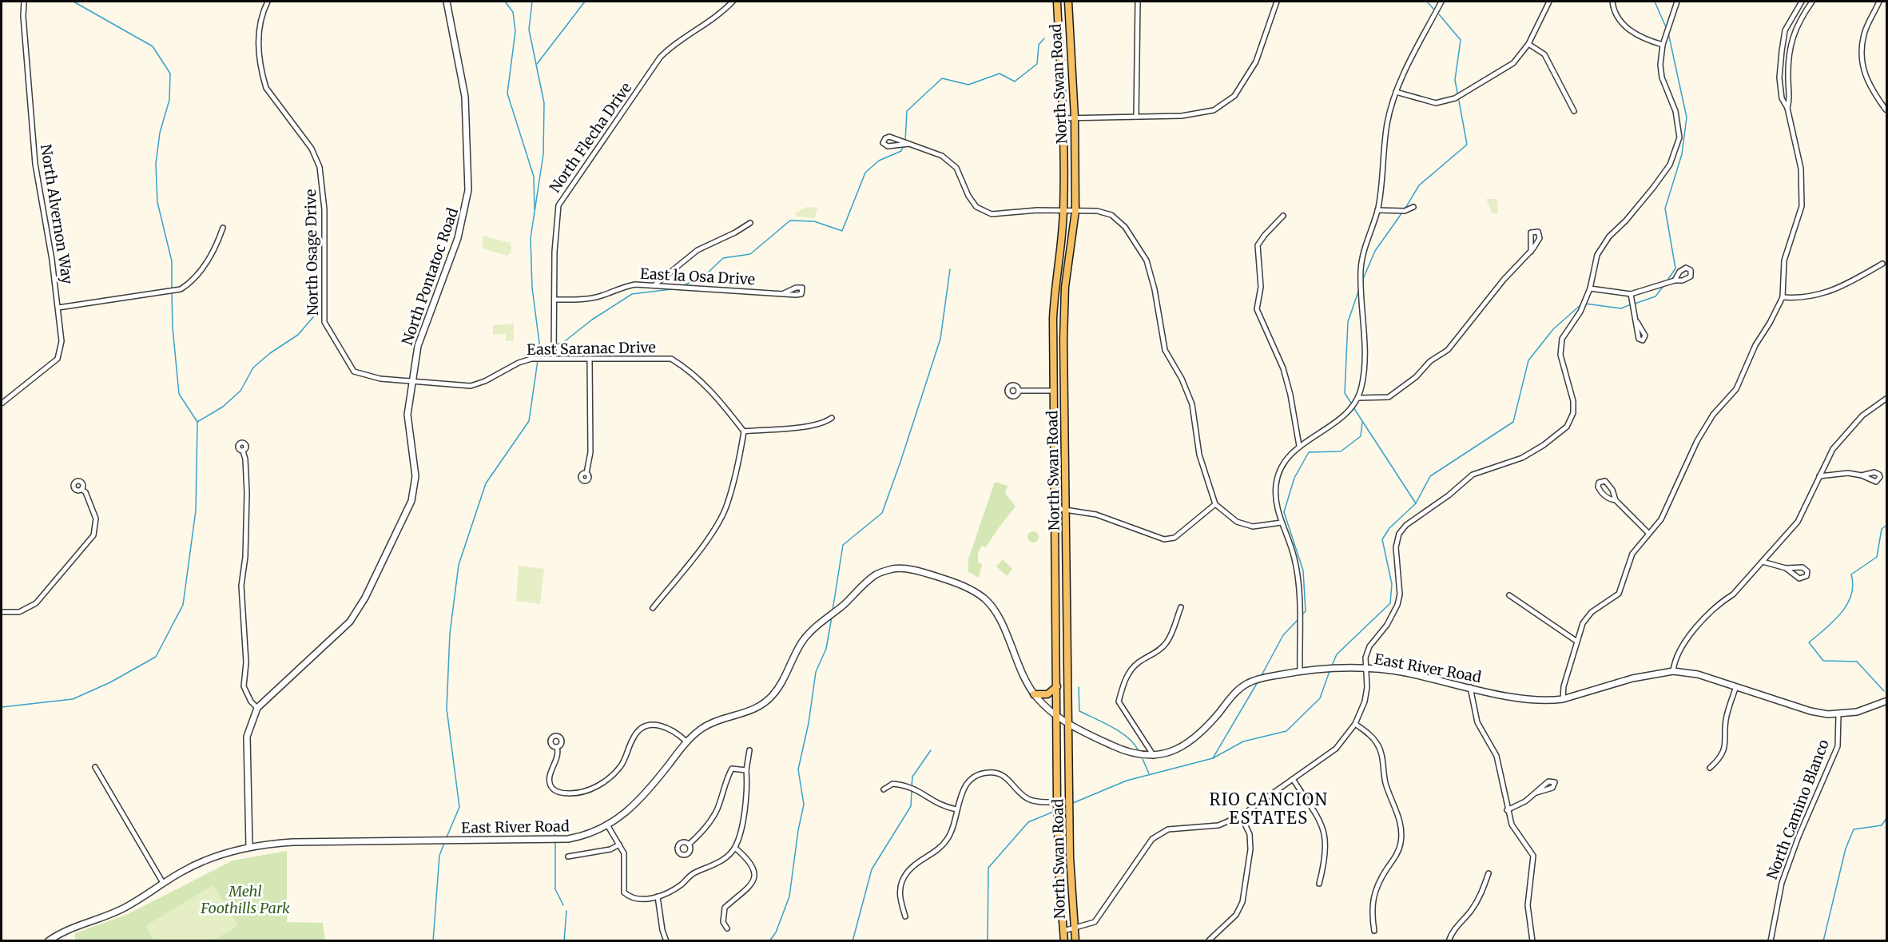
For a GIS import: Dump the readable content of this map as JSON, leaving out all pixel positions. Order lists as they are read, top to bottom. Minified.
{"streets":{"main road":["North Swan Road"],"street":["North Flecha Drive","North Alvernon Way","North Osage Drive","North Pontatoc Road","East la Osa Drive","East Saranac Drive","East River Road","North Camino Blanco"]},"crossings":[["North Swan Road","East River Road"],["North Flecha Drive","East la Osa Drive"],["North Flecha Drive","East Saranac Drive"],["North Osage Drive","East Saranac Drive"],["North Pontatoc Road","East Saranac Drive"],["North Pontatoc Road","East River Road"],["East River Road","North Camino Blanco"]],"districts":["RIO CANCION ESTATES"],"parks":["Mehl Foothills Park"]}
